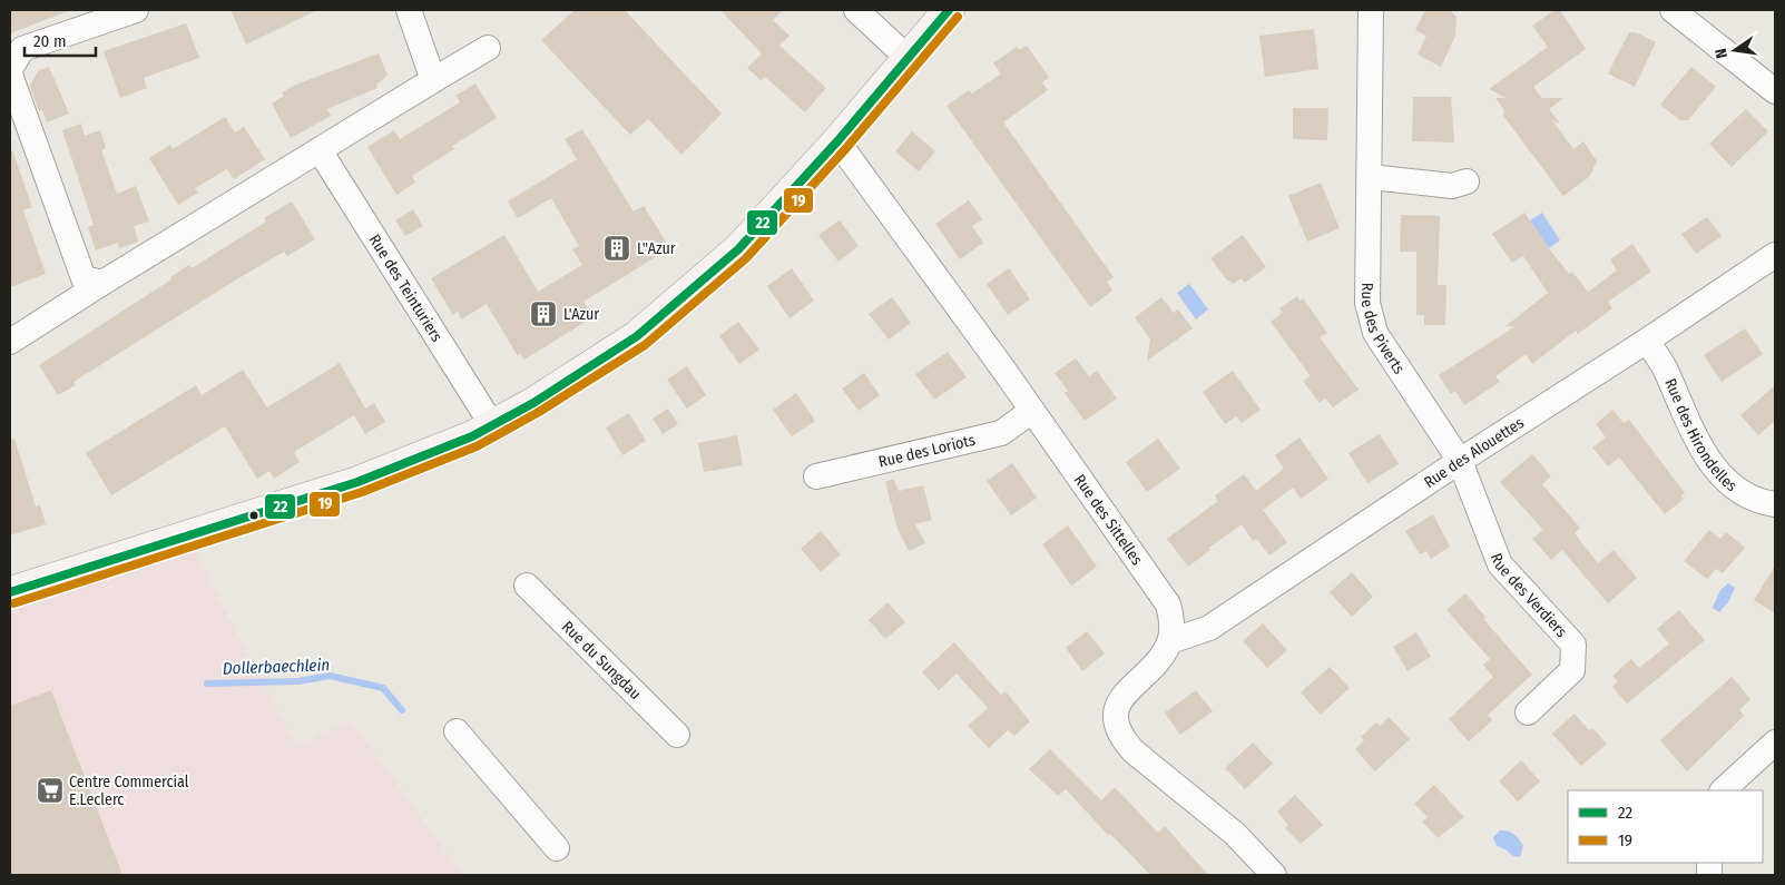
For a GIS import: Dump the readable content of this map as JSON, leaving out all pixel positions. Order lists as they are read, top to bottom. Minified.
{"streets":{"street":["Rue des Teinturiers","Rue des Piverts","Rue des Hirondelles","Rue des Loriots","Rue des Alouettes","Rue des Sittelles","Rue des Verdiers","Rue du Sungdau"]},"crossings":[["Rue des Piverts","Rue des Alouettes"],["Rue des Piverts","Rue des Verdiers"],["Rue des Hirondelles","Rue des Alouettes"],["Rue des Loriots","Rue des Sittelles"],["Rue des Alouettes","Rue des Sittelles"],["Rue des Alouettes","Rue des Verdiers"]],"water":["Dollerbaechlein"],"places":{"building":["L\"Azur","L'Azur"],"supermarket":["Centre Commercial E.Leclerc"]},"lines":["transit line 22","transit line 19"],"legend":["22","19"],"scale_bar":"20 m","north":"left"}
